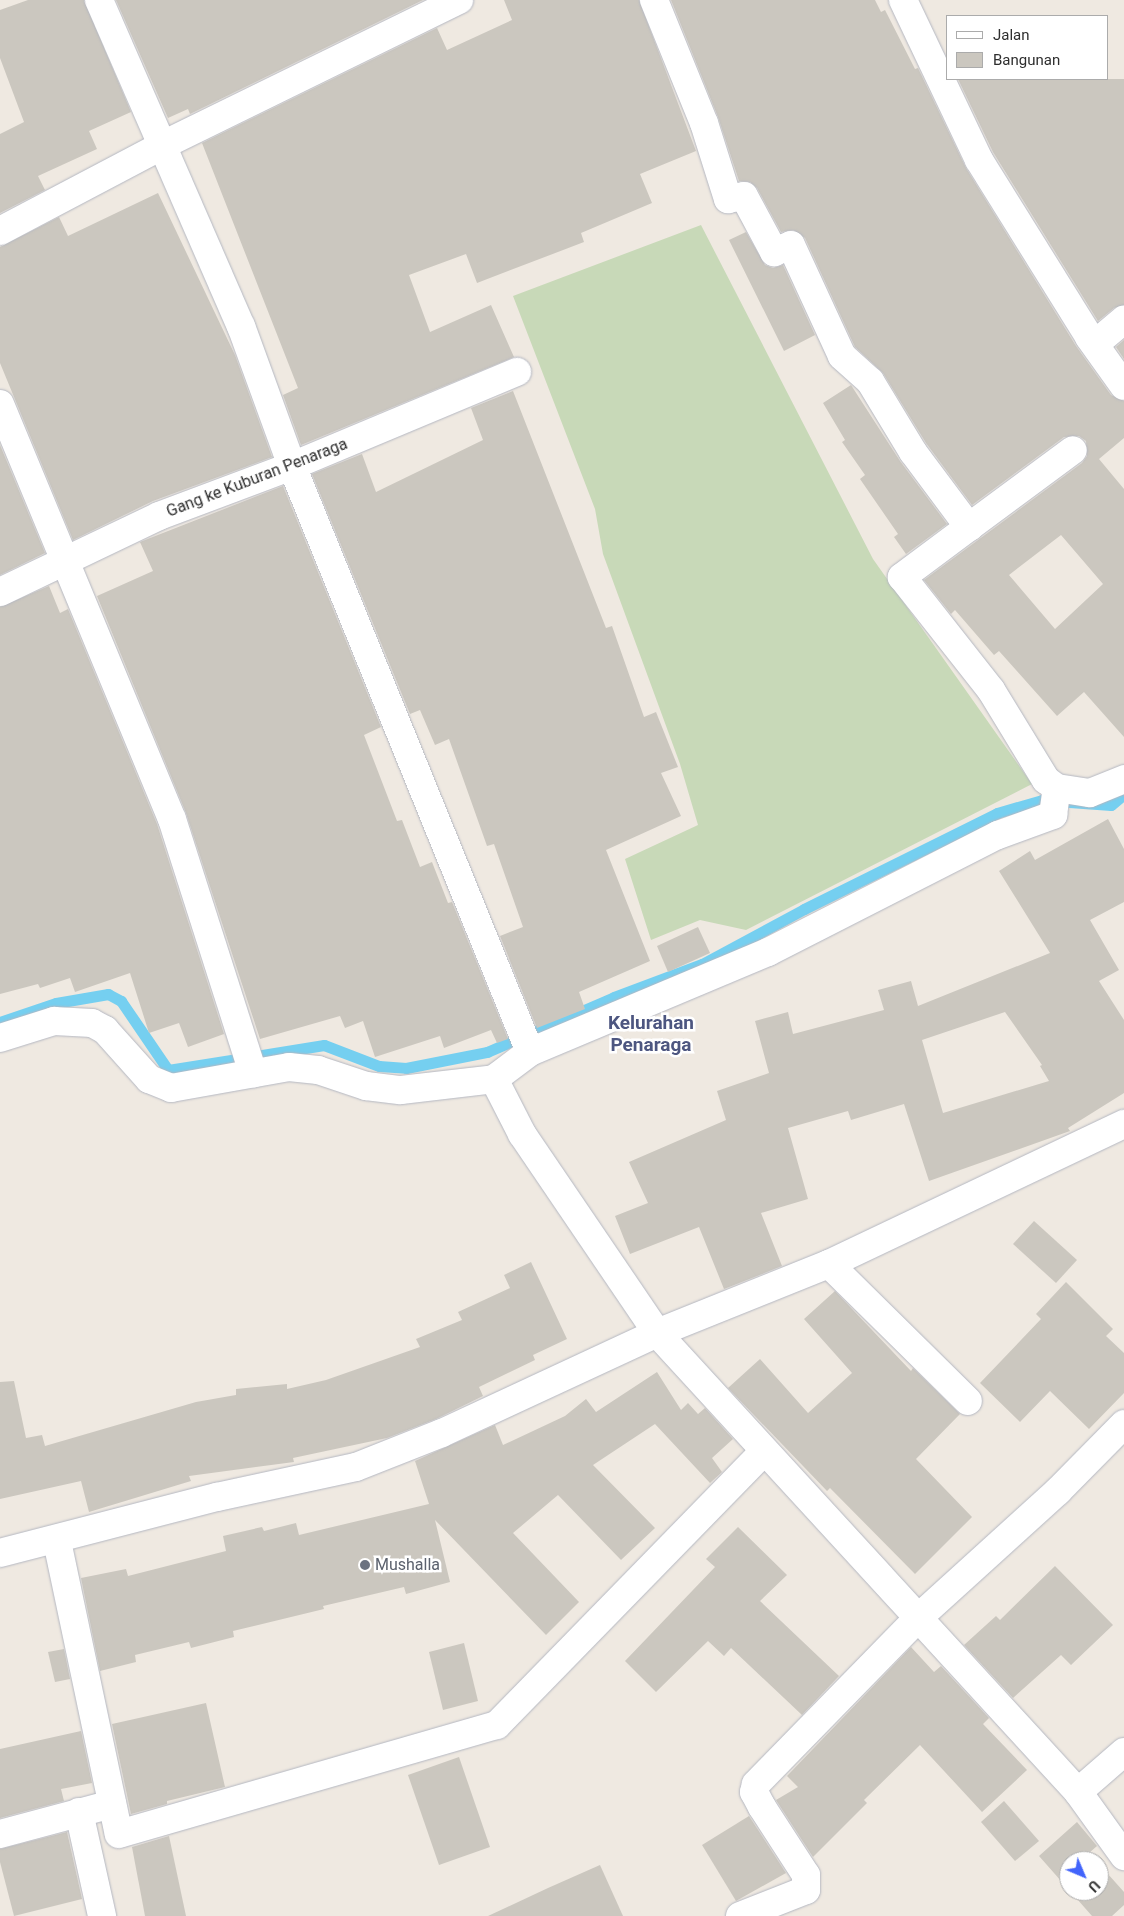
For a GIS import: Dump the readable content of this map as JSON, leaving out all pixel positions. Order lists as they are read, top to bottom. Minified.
{"streets":{"street":["Gang ke Kuburan Penaraga"]},"districts":["Kelurahan Penaraga"],"places":["Mushalla"],"legend":["Jalan","Bangunan"],"north":"bottom right"}
